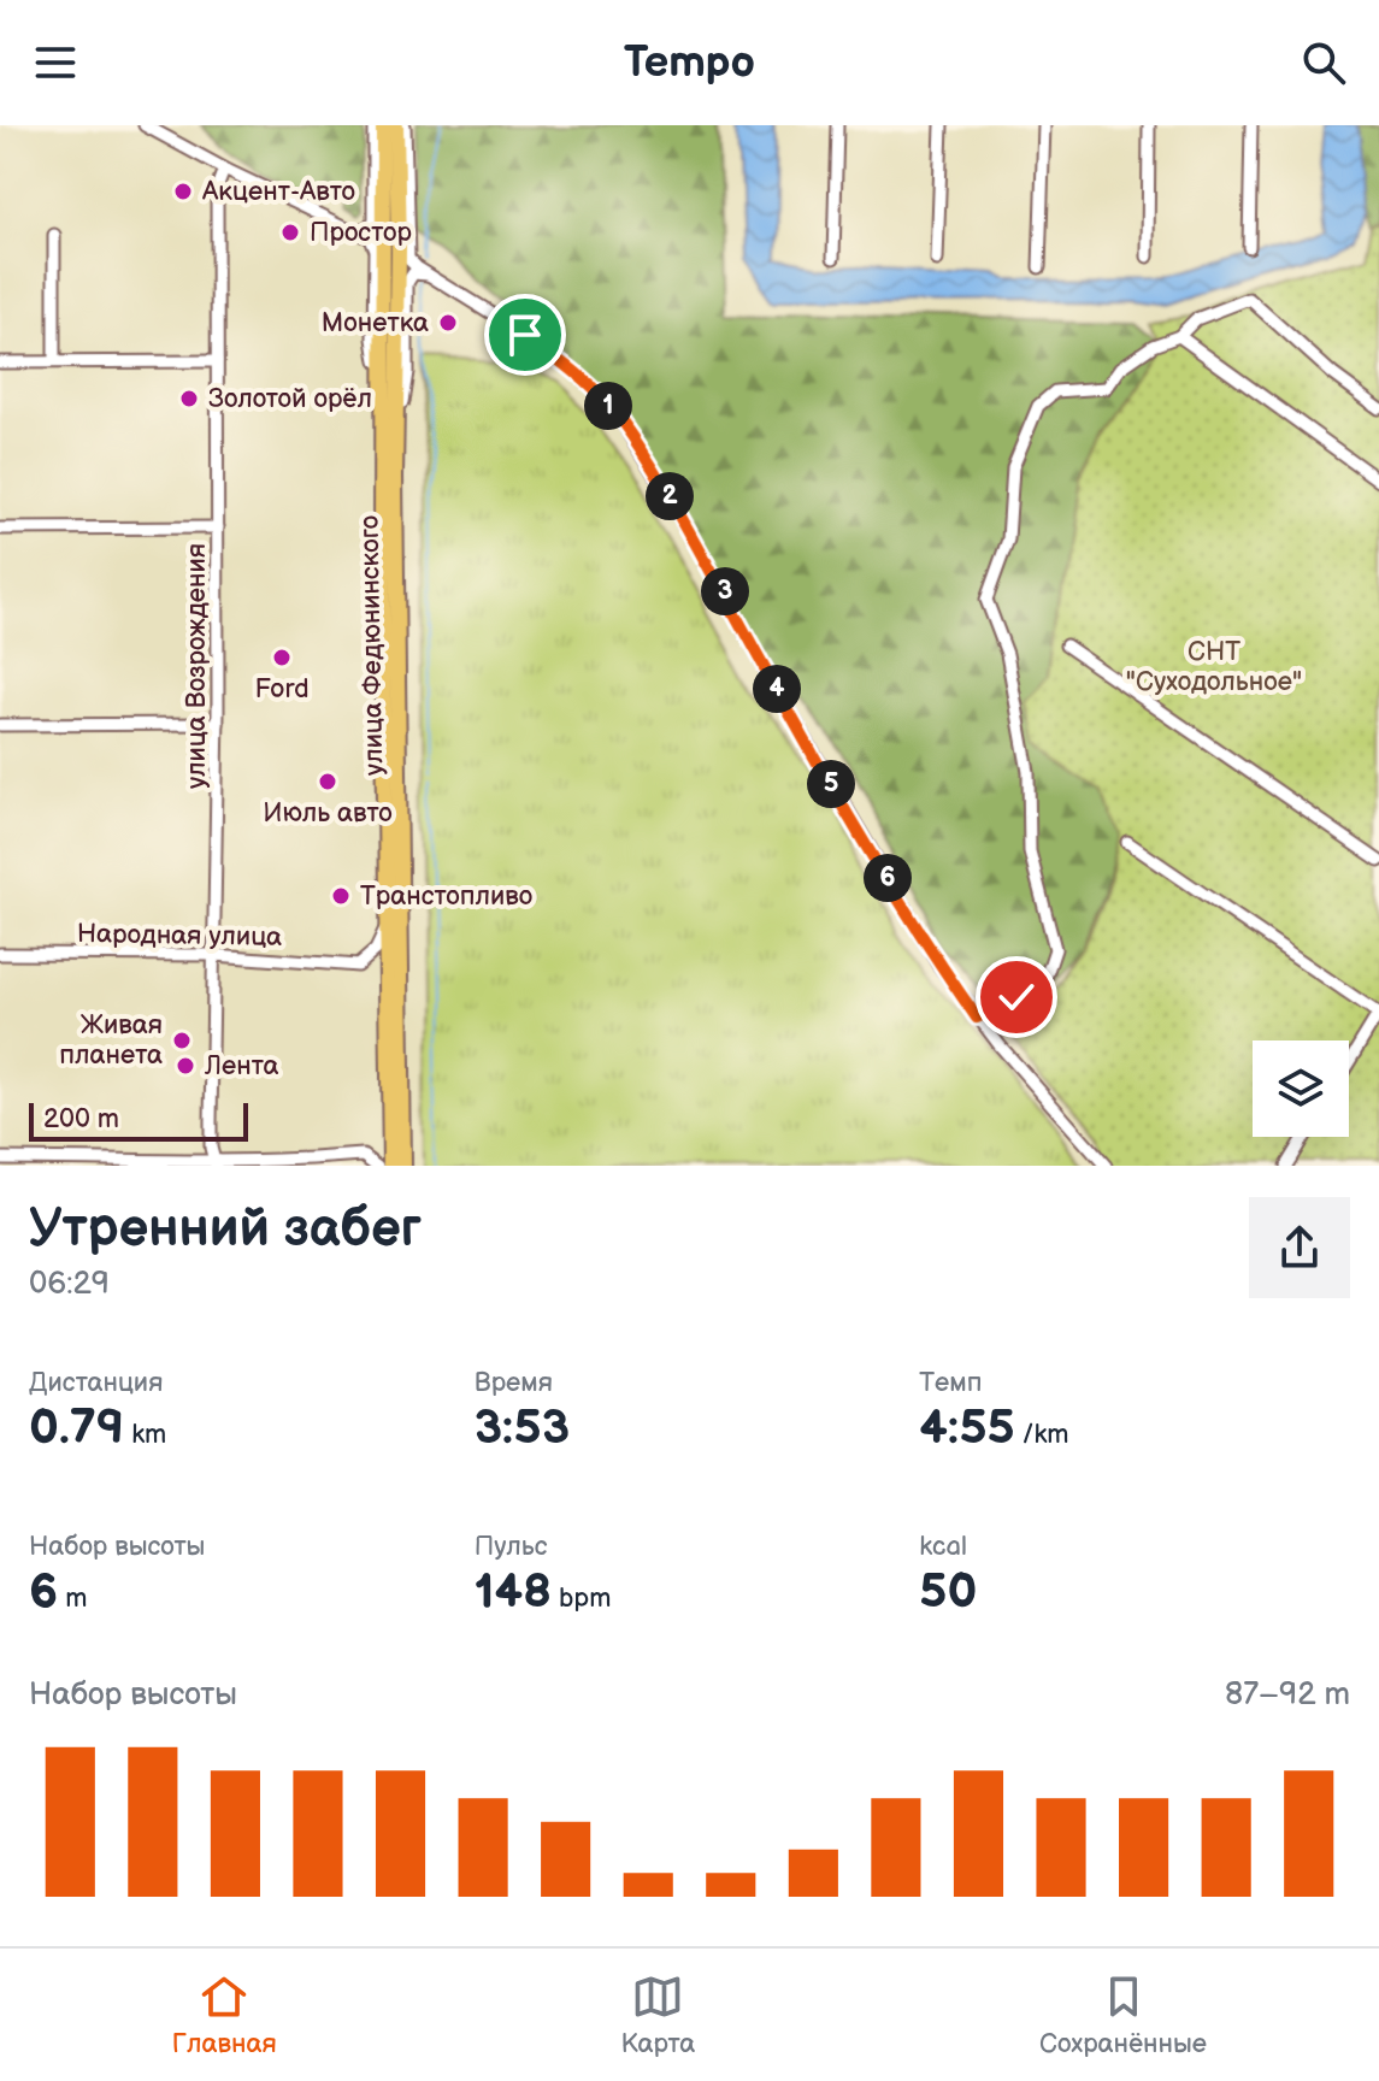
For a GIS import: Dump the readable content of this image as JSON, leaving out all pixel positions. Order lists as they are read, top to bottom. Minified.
{"streets":{"highway":["улица Федюнинского"],"street":["улица Возрождения","Народная улица"]},"crossings":[["улица Федюнинского","Народная улица"],["улица Возрождения","Народная улица"]],"parks":["СНТ \"Суходольное\""],"places":["Акцент-Авто","Простор","Монетка","Золотой орёл","Ford","Июль авто","Транстопливо","Живая планета","Лента"],"scale_bar":"200 m","page":{"header":"Tempo","pins":["1","2","3","4","5","6"],"scale":"200 m","heading":["Утренний забег","06:29"],"stats":[["Дистанция","0.79 km"],["Время","3:53"],["Темп","4:55 /km"],["Набор высоты","6 m"],["Пульс","148 bpm"],["kcal","50"]],"chart":["Набор высоты","87–92 m"],"tabs":["Главная","Карта","Сохранённые"]}}
